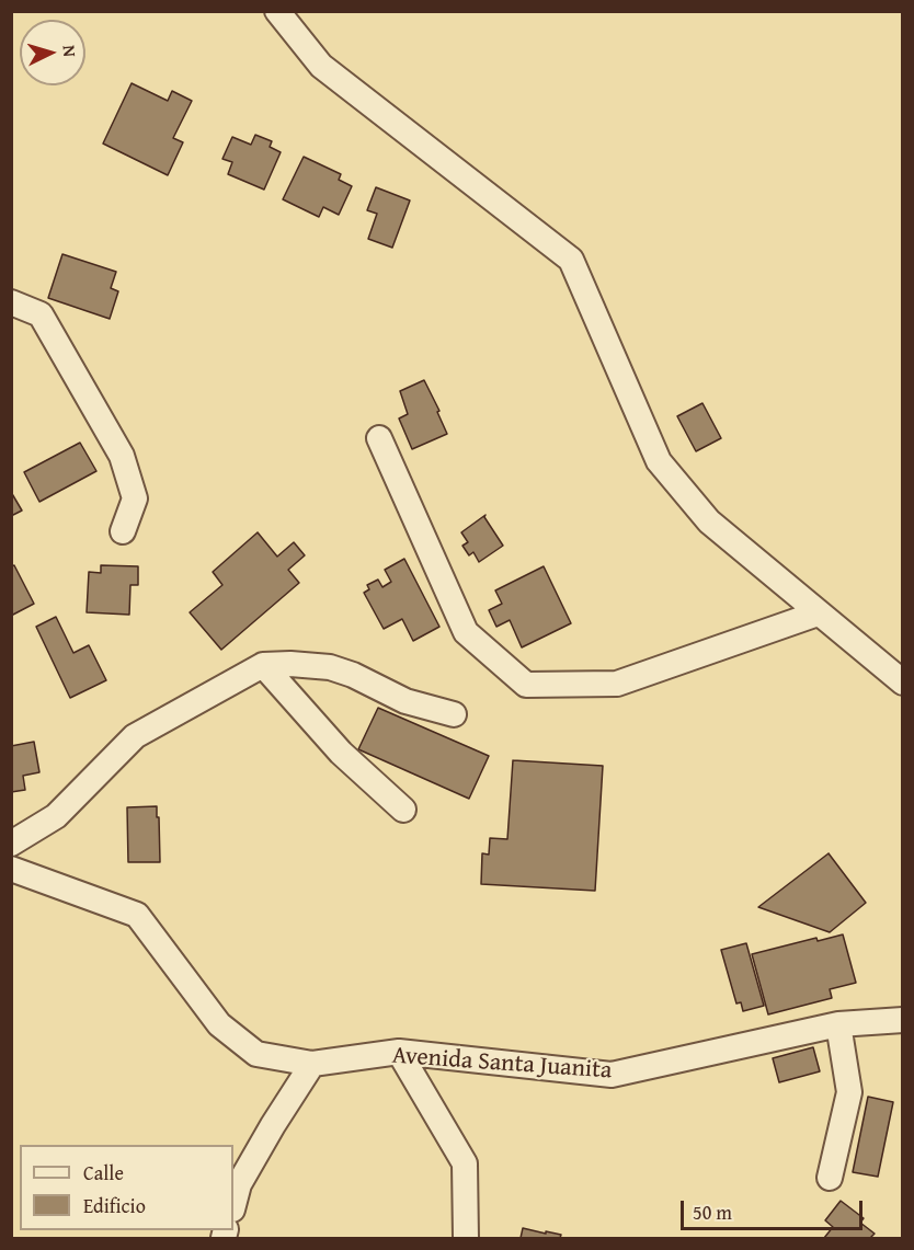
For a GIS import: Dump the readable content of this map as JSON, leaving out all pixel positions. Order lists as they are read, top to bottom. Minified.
{"streets":{"street":["Avenida Santa Juanita"]},"legend":["Calle","Edificio"],"scale_bar":"50 m","north":"right"}
